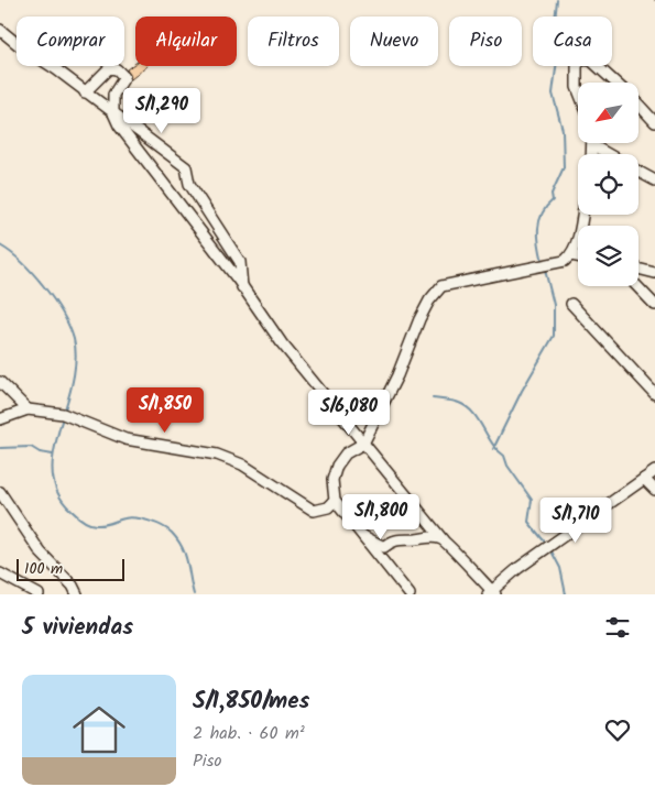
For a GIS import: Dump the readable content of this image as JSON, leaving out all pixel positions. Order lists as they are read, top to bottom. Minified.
{"scale_bar":"100 m","north":"bottom left","page":{"chip":["Comprar","Alquilar","Filtros","Nuevo","Piso","Casa"],"price":["S/1,290","S/1,850","S/6,080","S/1,800","S/1,710"],"scale":"100 m","heading":"5 viviendas","list":[{"name":"S/1,850/mes","note":"2 hab. · 60 m² · Piso"}]}}
